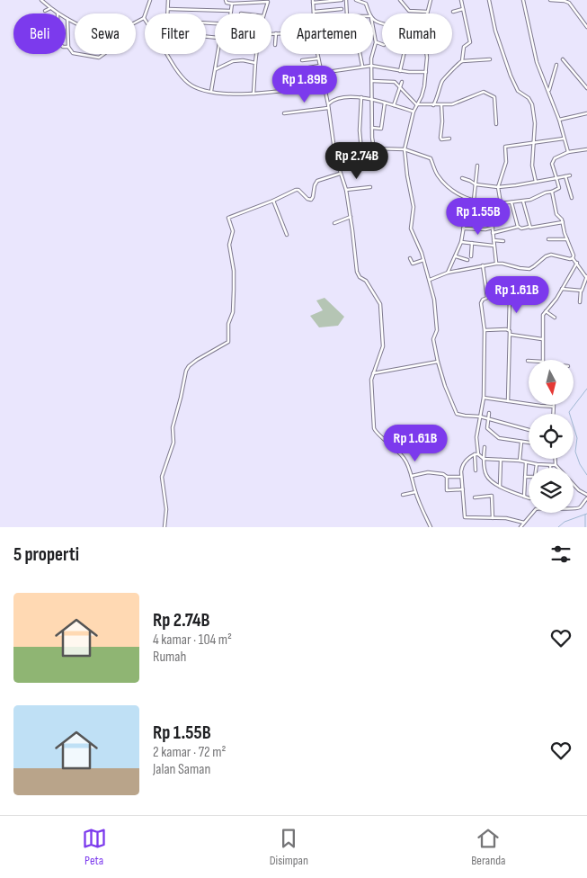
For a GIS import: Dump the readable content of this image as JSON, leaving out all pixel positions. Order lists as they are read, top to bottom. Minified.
{"north":"bottom","page":{"chip":["Beli","Sewa","Filter","Baru","Apartemen","Rumah"],"price":["Rp 1.89B","Rp 2.74B","Rp 1.55B","Rp 1.61B","Rp 1.61B"],"heading":"5 properti","list":[{"name":"Rp 2.74B","note":"4 kamar · 104 m² · Rumah"},{"name":"Rp 1.55B","note":"2 kamar · 72 m² · Jalan Saman"}],"tabs":["Peta","Disimpan","Beranda"]}}
